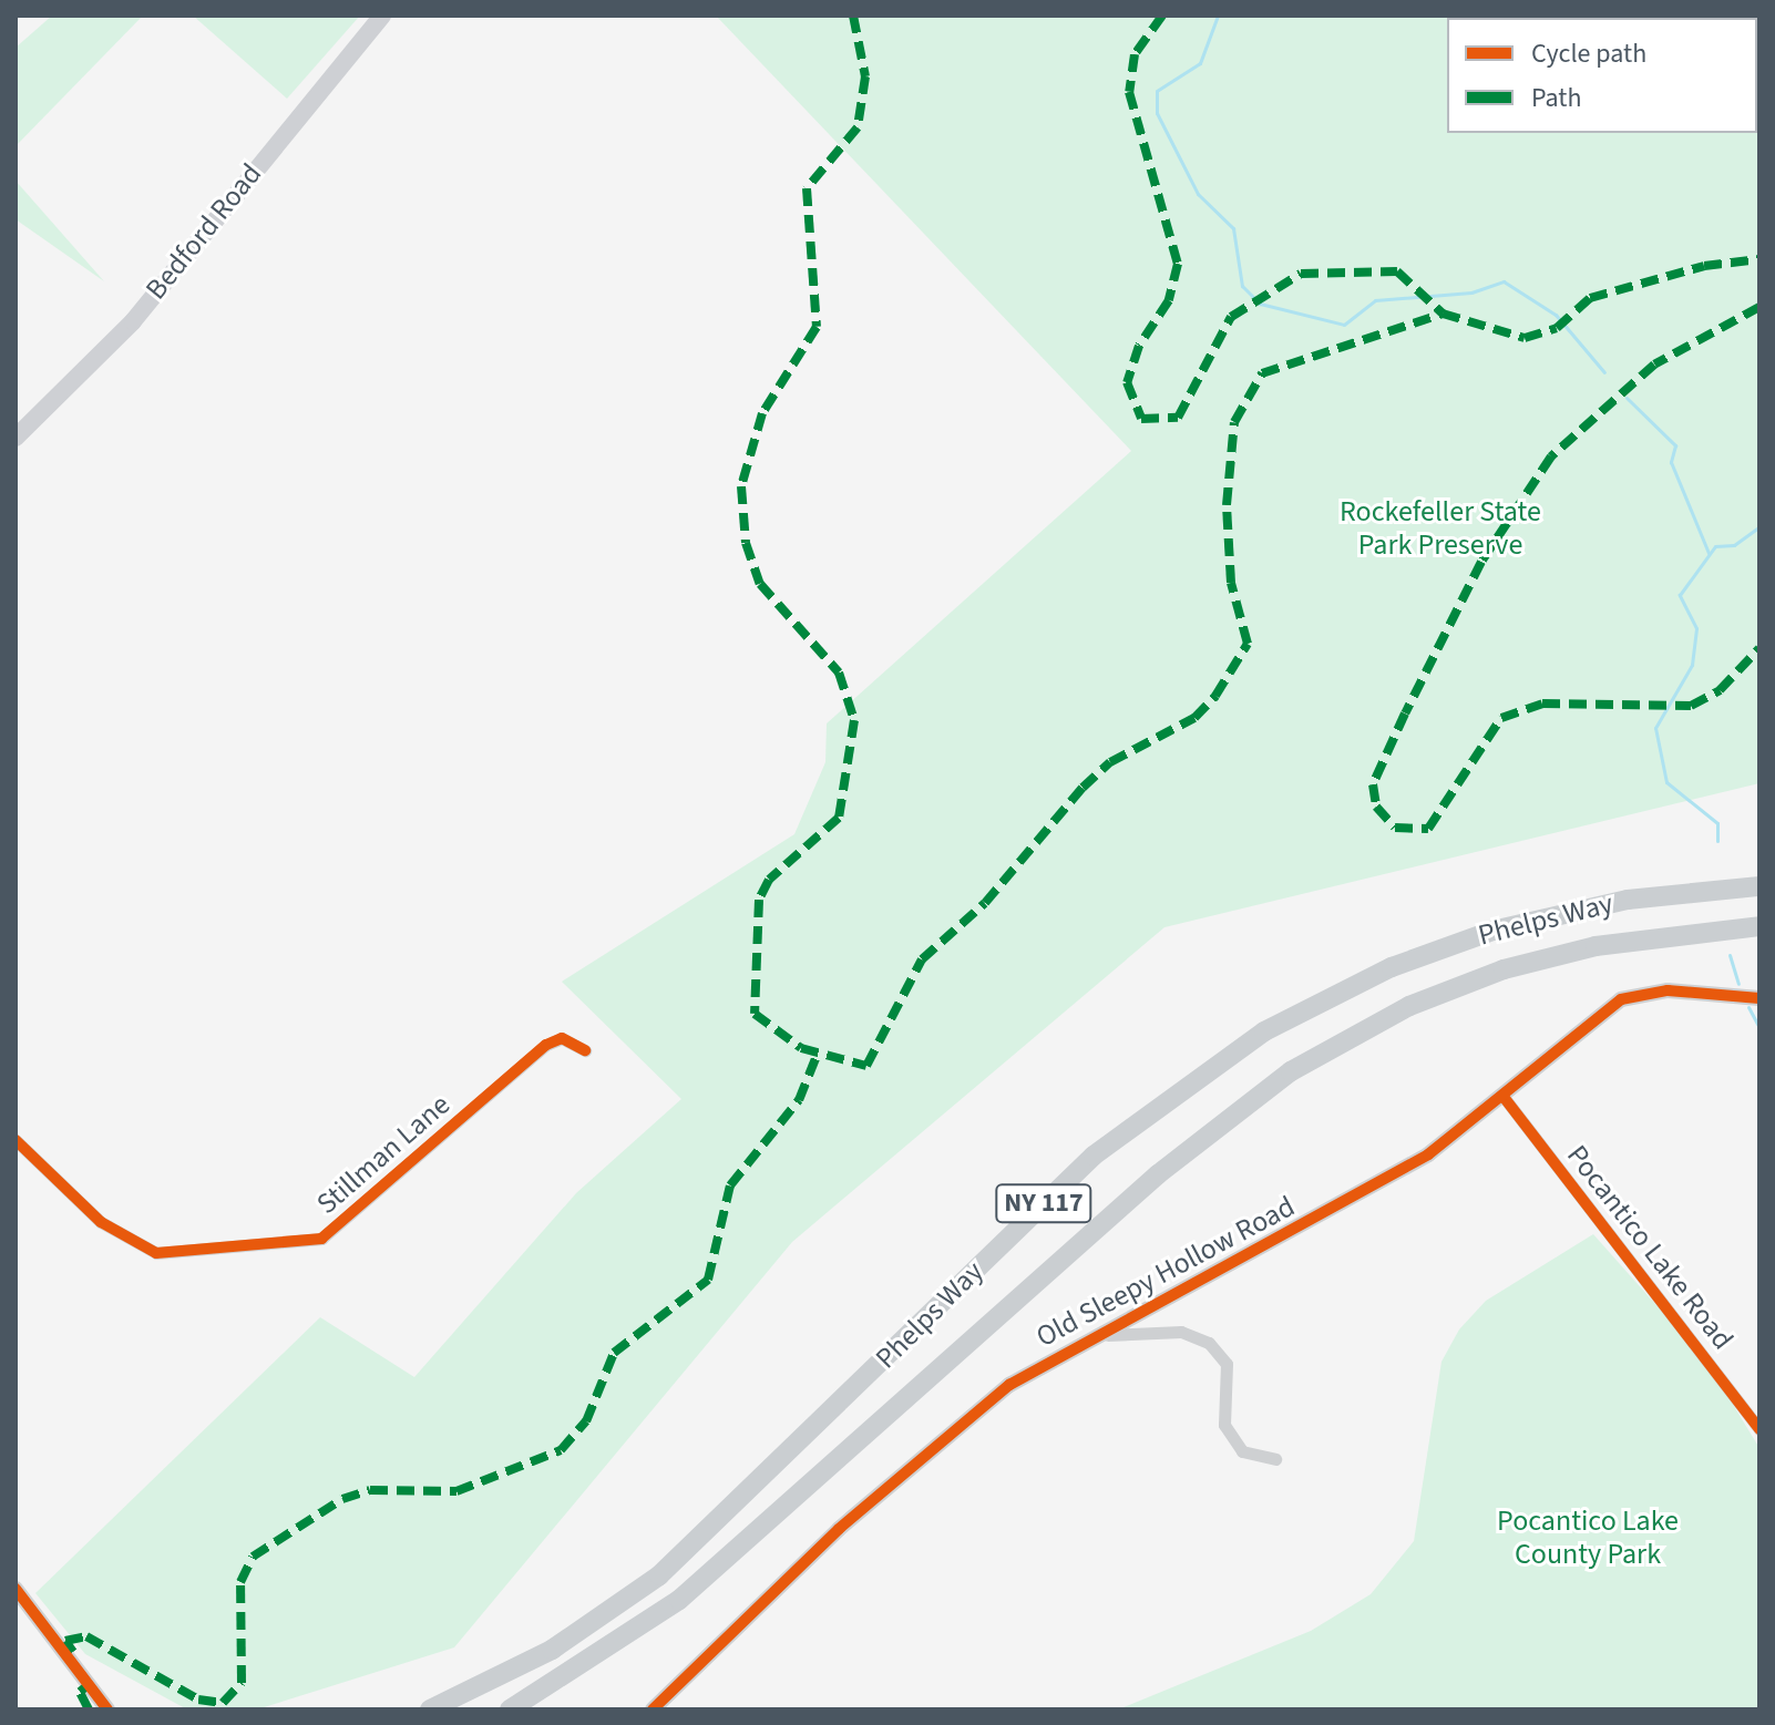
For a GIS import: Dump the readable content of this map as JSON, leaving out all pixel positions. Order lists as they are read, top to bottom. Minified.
{"streets":{"main road":["Bedford Road","Phelps Way","NY 117"],"street":["Stillman Lane","Pocantico Lake Road","Old Sleepy Hollow Road"]},"crossings":[["Pocantico Lake Road","Old Sleepy Hollow Road"]],"parks":["Rockefeller State Park Preserve","Pocantico Lake County Park"],"legend":["Cycle path","Path"]}
